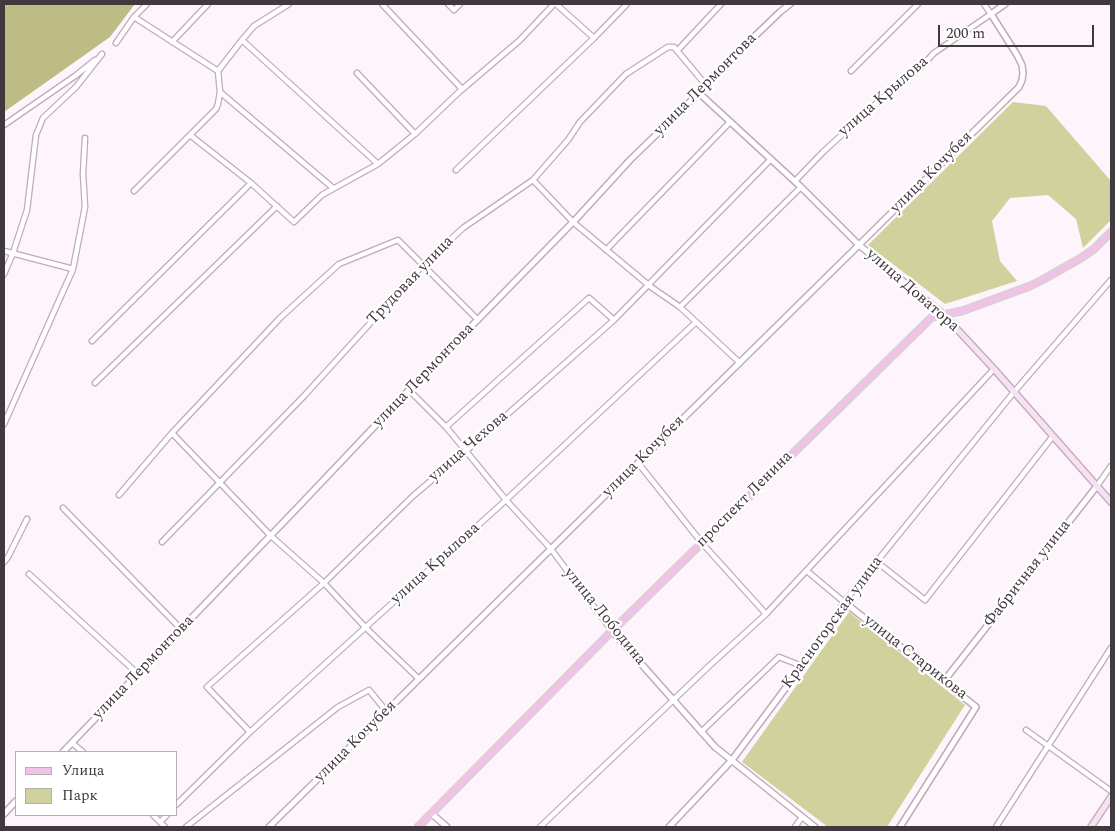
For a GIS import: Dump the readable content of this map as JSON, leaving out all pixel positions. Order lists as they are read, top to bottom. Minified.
{"streets":{"main road":["улица Доватора","проспект Ленина"],"street":["улица Лермонтова","улица Крылова","улица Кочубея","Трудовая улица","улица Чехова","Фабричная улица","улица Лободина","Красногорская улица","улица Старикова"]},"crossings":[["улица Лермонтова","улица Доватора"],["улица Лермонтова","улица Лободина"],["улица Крылова","улица Кочубея"],["улица Крылова","улица Доватора"],["улица Крылова","улица Чехова"],["улица Крылова","улица Лободина"],["улица Кочубея","улица Доватора"],["улица Кочубея","улица Лободина"],["улица Доватора","улица Чехова"],["улица Доватора","проспект Ленина"],["улица Доватора","Фабричная улица"],["улица Доватора","Красногорская улица"],["улица Чехова","улица Лободина"],["проспект Ленина","улица Лободина"],["Фабричная улица","улица Старикова"],["улица Лободина","Красногорская улица"],["Красногорская улица","улица Старикова"]],"legend":["Улица","Парк"],"scale_bar":"200 m"}
